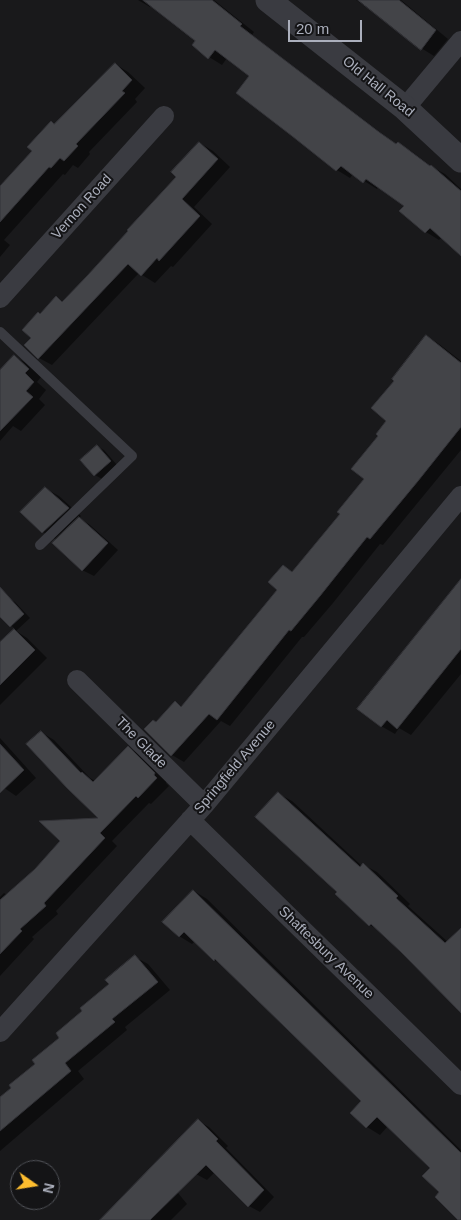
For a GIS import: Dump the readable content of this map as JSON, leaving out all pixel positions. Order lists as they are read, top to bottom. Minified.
{"streets":{"street":["Old Hall Road","Vernon Road","The Glade","Springfield Avenue","Shaftesbury Avenue"]},"crossings":[["The Glade","Springfield Avenue"],["Springfield Avenue","Shaftesbury Avenue"]],"scale_bar":"20 m","north":"right"}
